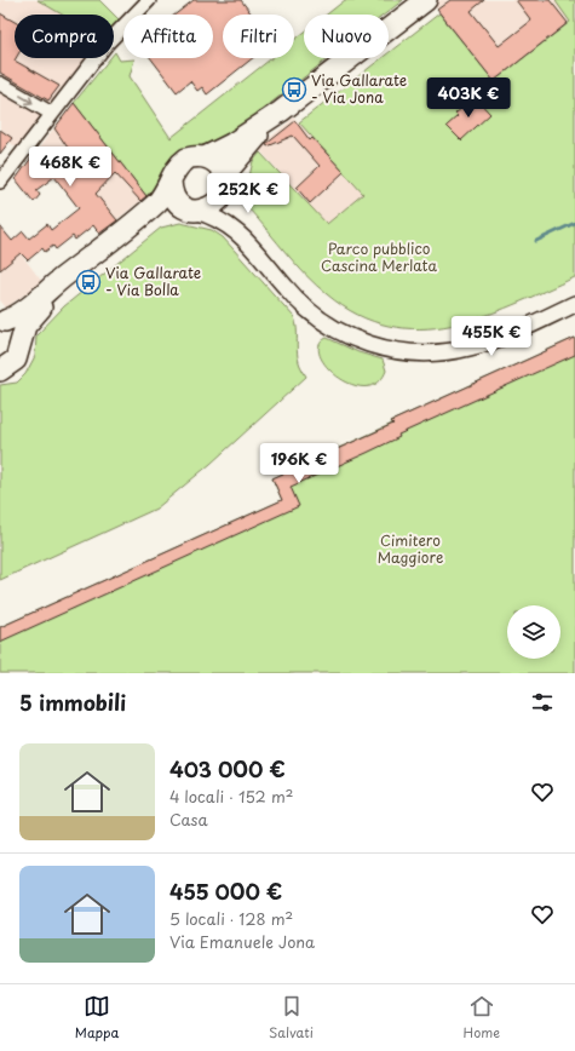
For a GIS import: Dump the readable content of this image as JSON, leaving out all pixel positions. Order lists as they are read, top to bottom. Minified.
{"parks":["Parco pubblico Cascina Merlata","Cimitero Maggiore"],"places":{"bus stop":["Via Gallarate - Via Jona","Via Gallarate - Via Bolla"]},"page":{"chip":["Compra","Affitta","Filtri","Nuovo"],"price":["403K €","468K €","252K €","455K €","196K €"],"heading":"5 immobili","list":[{"name":"403 000 €","note":"4 locali · 152 m² · Casa"},{"name":"455 000 €","note":"5 locali · 128 m² · Via Emanuele Jona"}],"tabs":["Mappa","Salvati","Home"]}}
